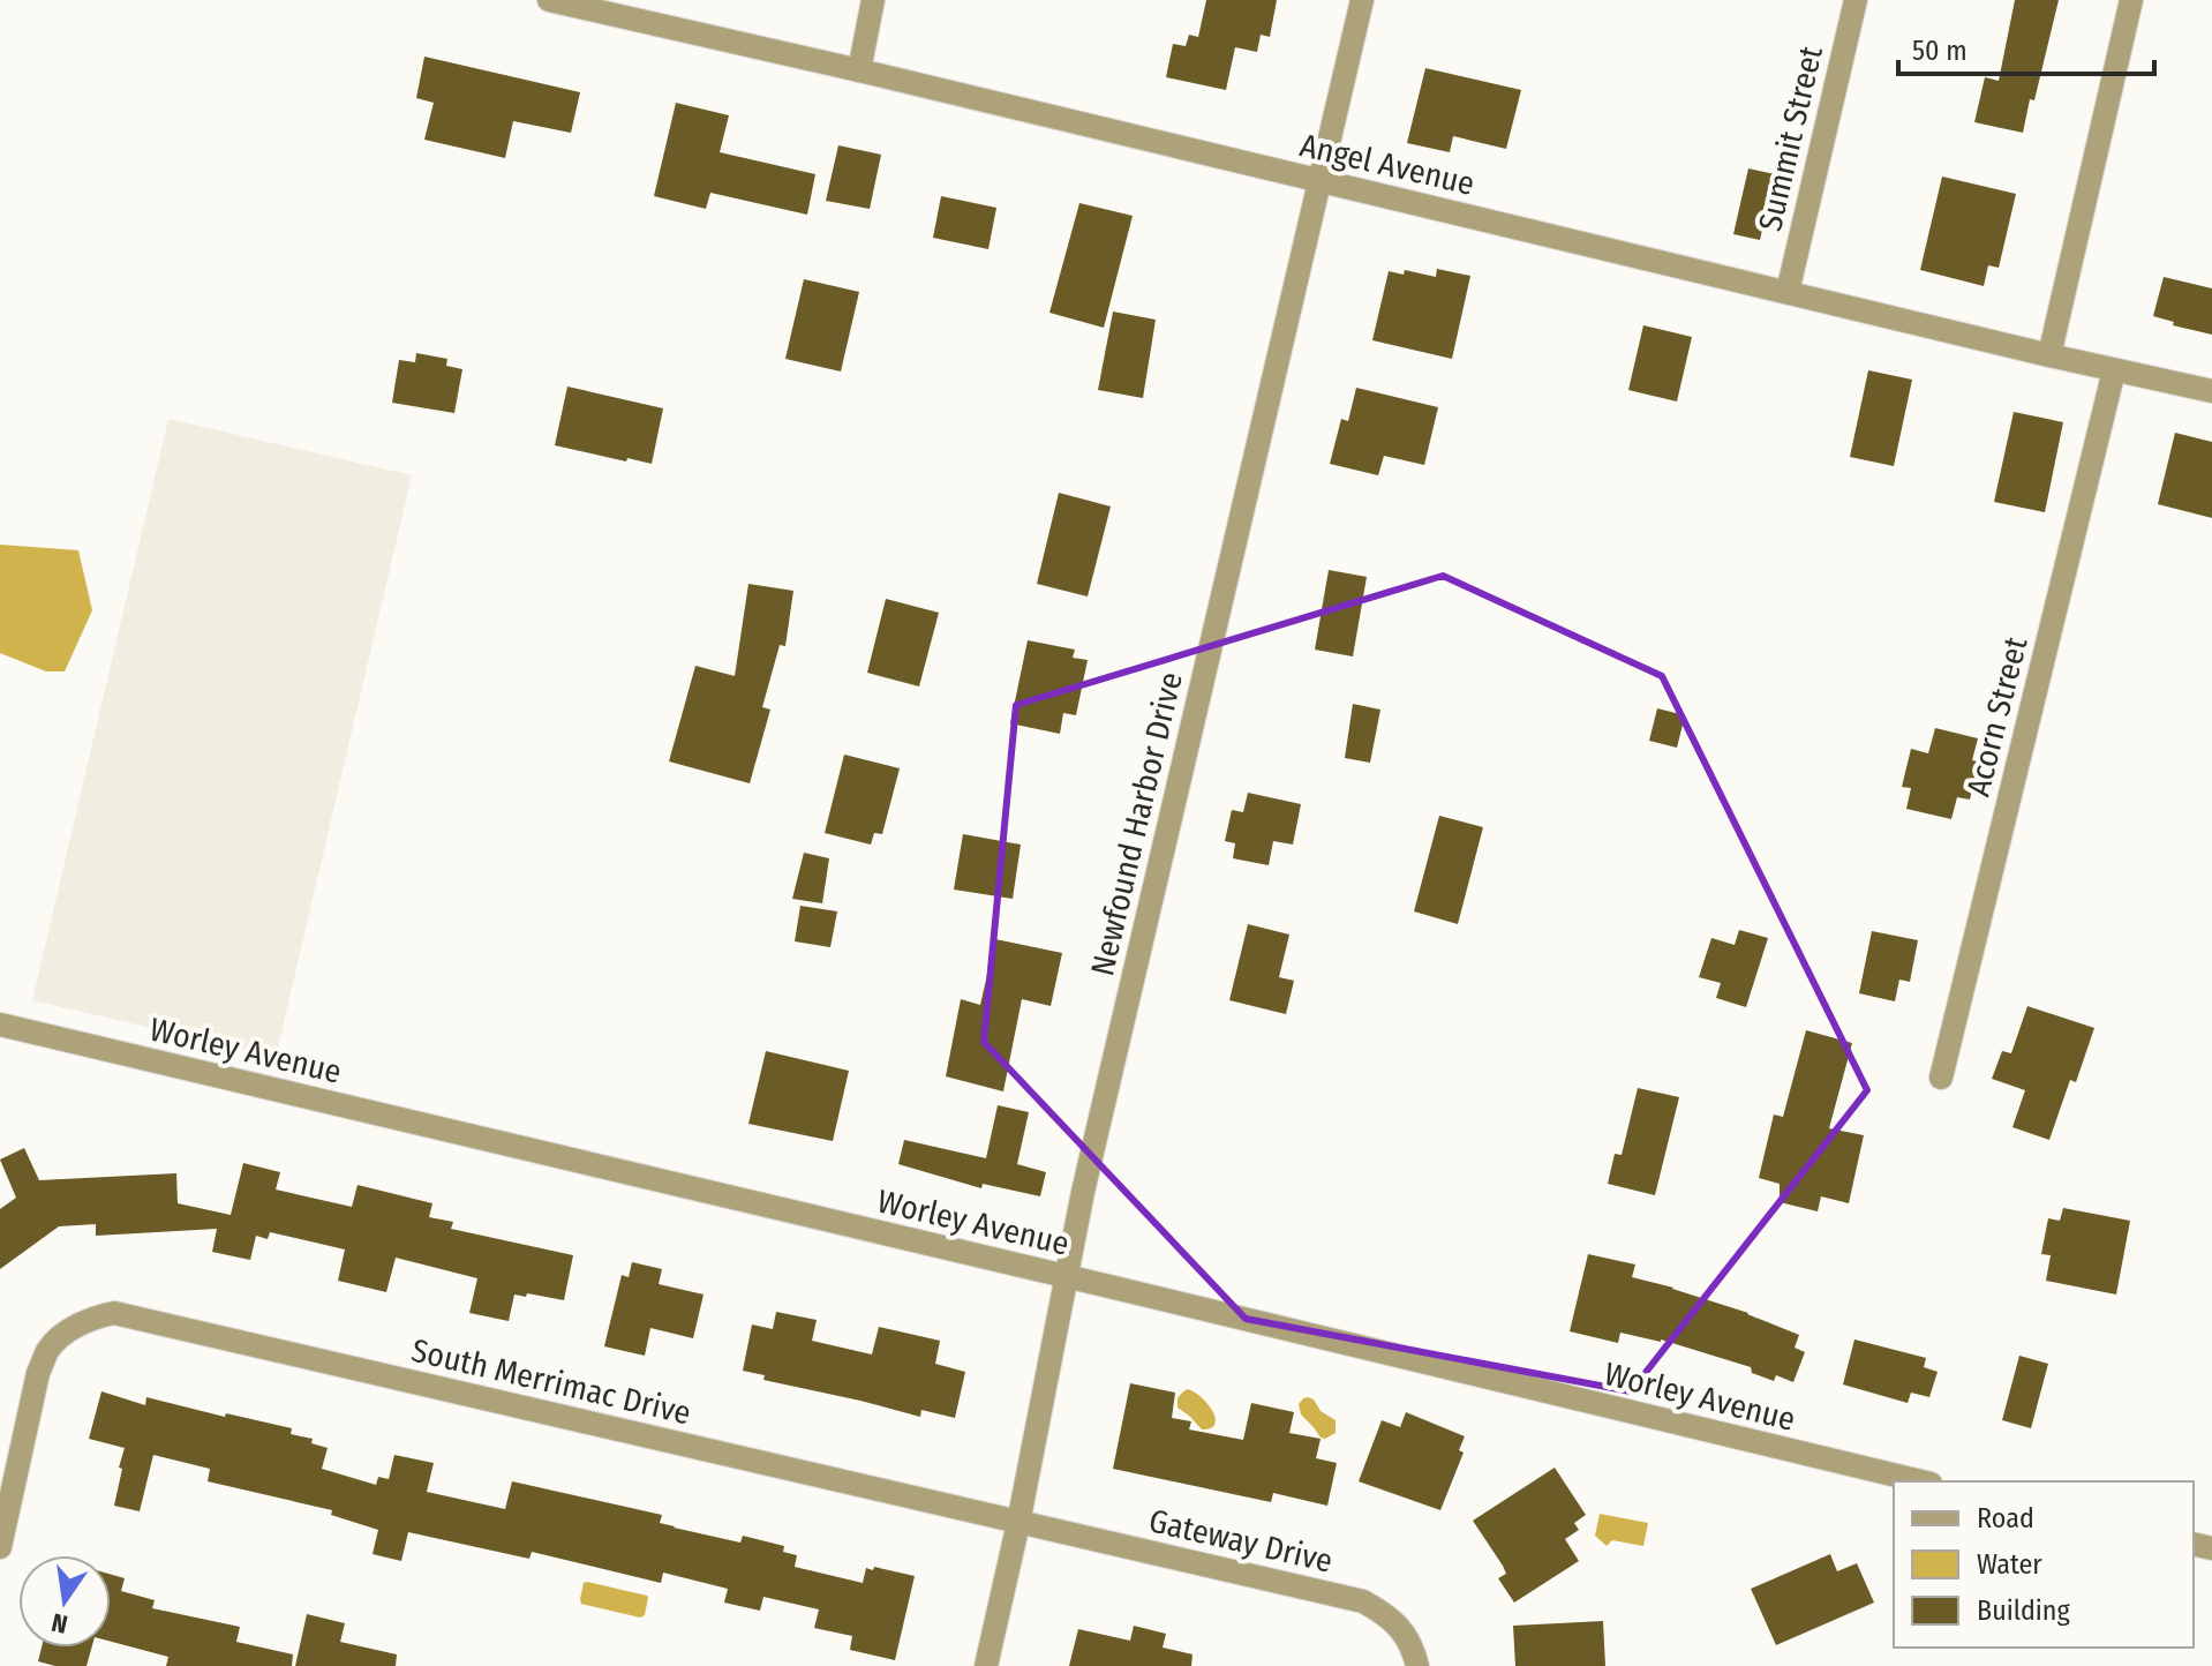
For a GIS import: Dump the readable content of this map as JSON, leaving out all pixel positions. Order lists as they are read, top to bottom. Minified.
{"streets":{"street":["Summit Street","Angel Avenue","Acorn Street","Newfound Harbor Drive","Worley Avenue","South Merrimac Drive","Gateway Drive"]},"crossings":[["Summit Street","Angel Avenue"],["Angel Avenue","Acorn Street"],["Angel Avenue","Newfound Harbor Drive"],["Newfound Harbor Drive","Worley Avenue"],["Newfound Harbor Drive","South Merrimac Drive"],["Newfound Harbor Drive","Gateway Drive"],["South Merrimac Drive","Gateway Drive"]],"legend":["Road","Water","Building"],"scale_bar":"50 m","north":"bottom"}
